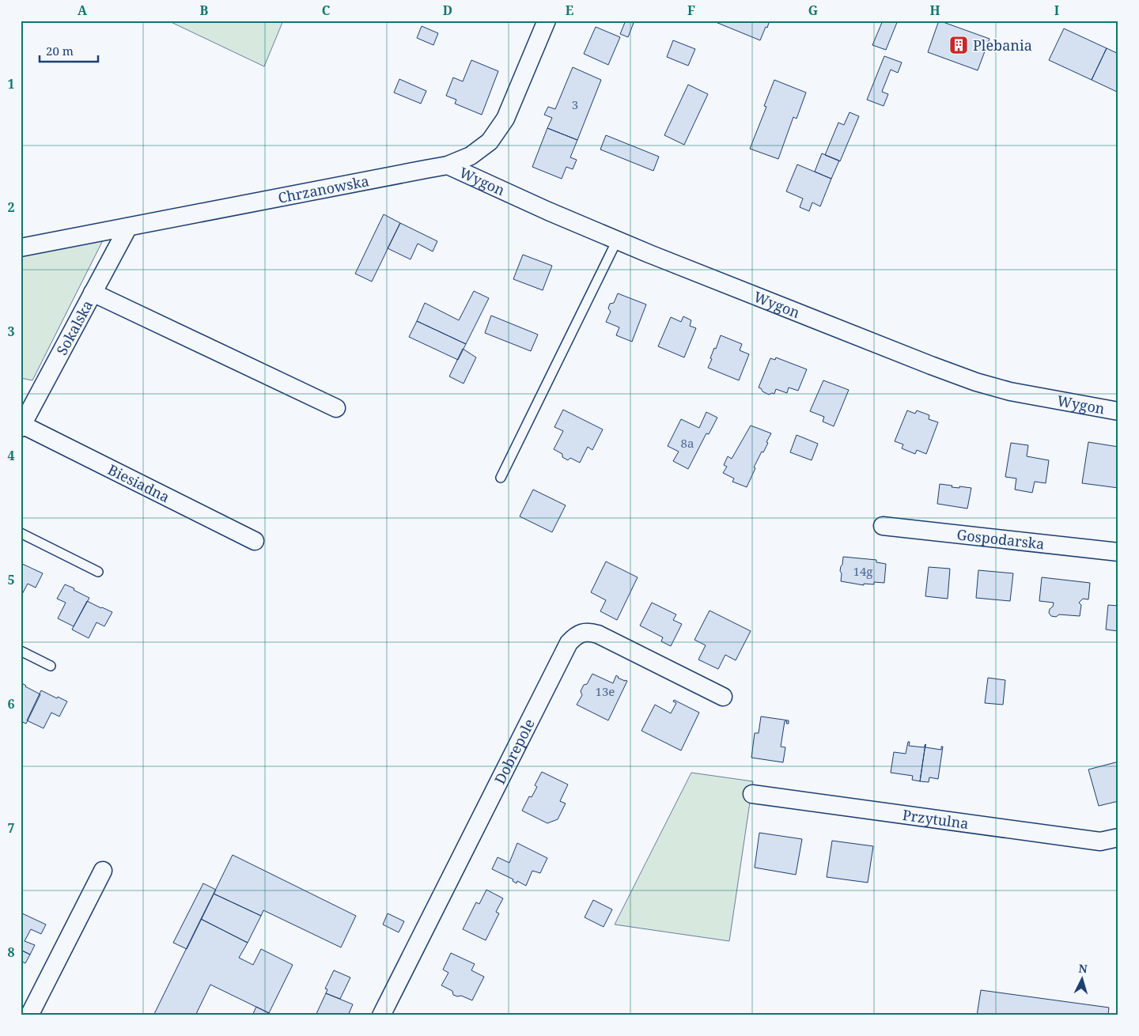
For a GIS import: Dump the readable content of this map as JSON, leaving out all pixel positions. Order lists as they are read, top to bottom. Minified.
{"streets":{"street":["Wygon","Chrzanowska","Sokalska","Biesiadna","Gospodarska","Dobrepole","Przytulna"]},"crossings":[["Wygon","Chrzanowska"],["Chrzanowska","Sokalska"],["Sokalska","Biesiadna"]],"places":{"building":["Plebania"]},"house_numbers":["3","8a","14g","13e"],"scale_bar":"20 m","north":"top","grid":{"columns":["A","B","C","D","E","F","G","H","I"],"rows":["1","2","3","4","5","6","7","8"]}}
